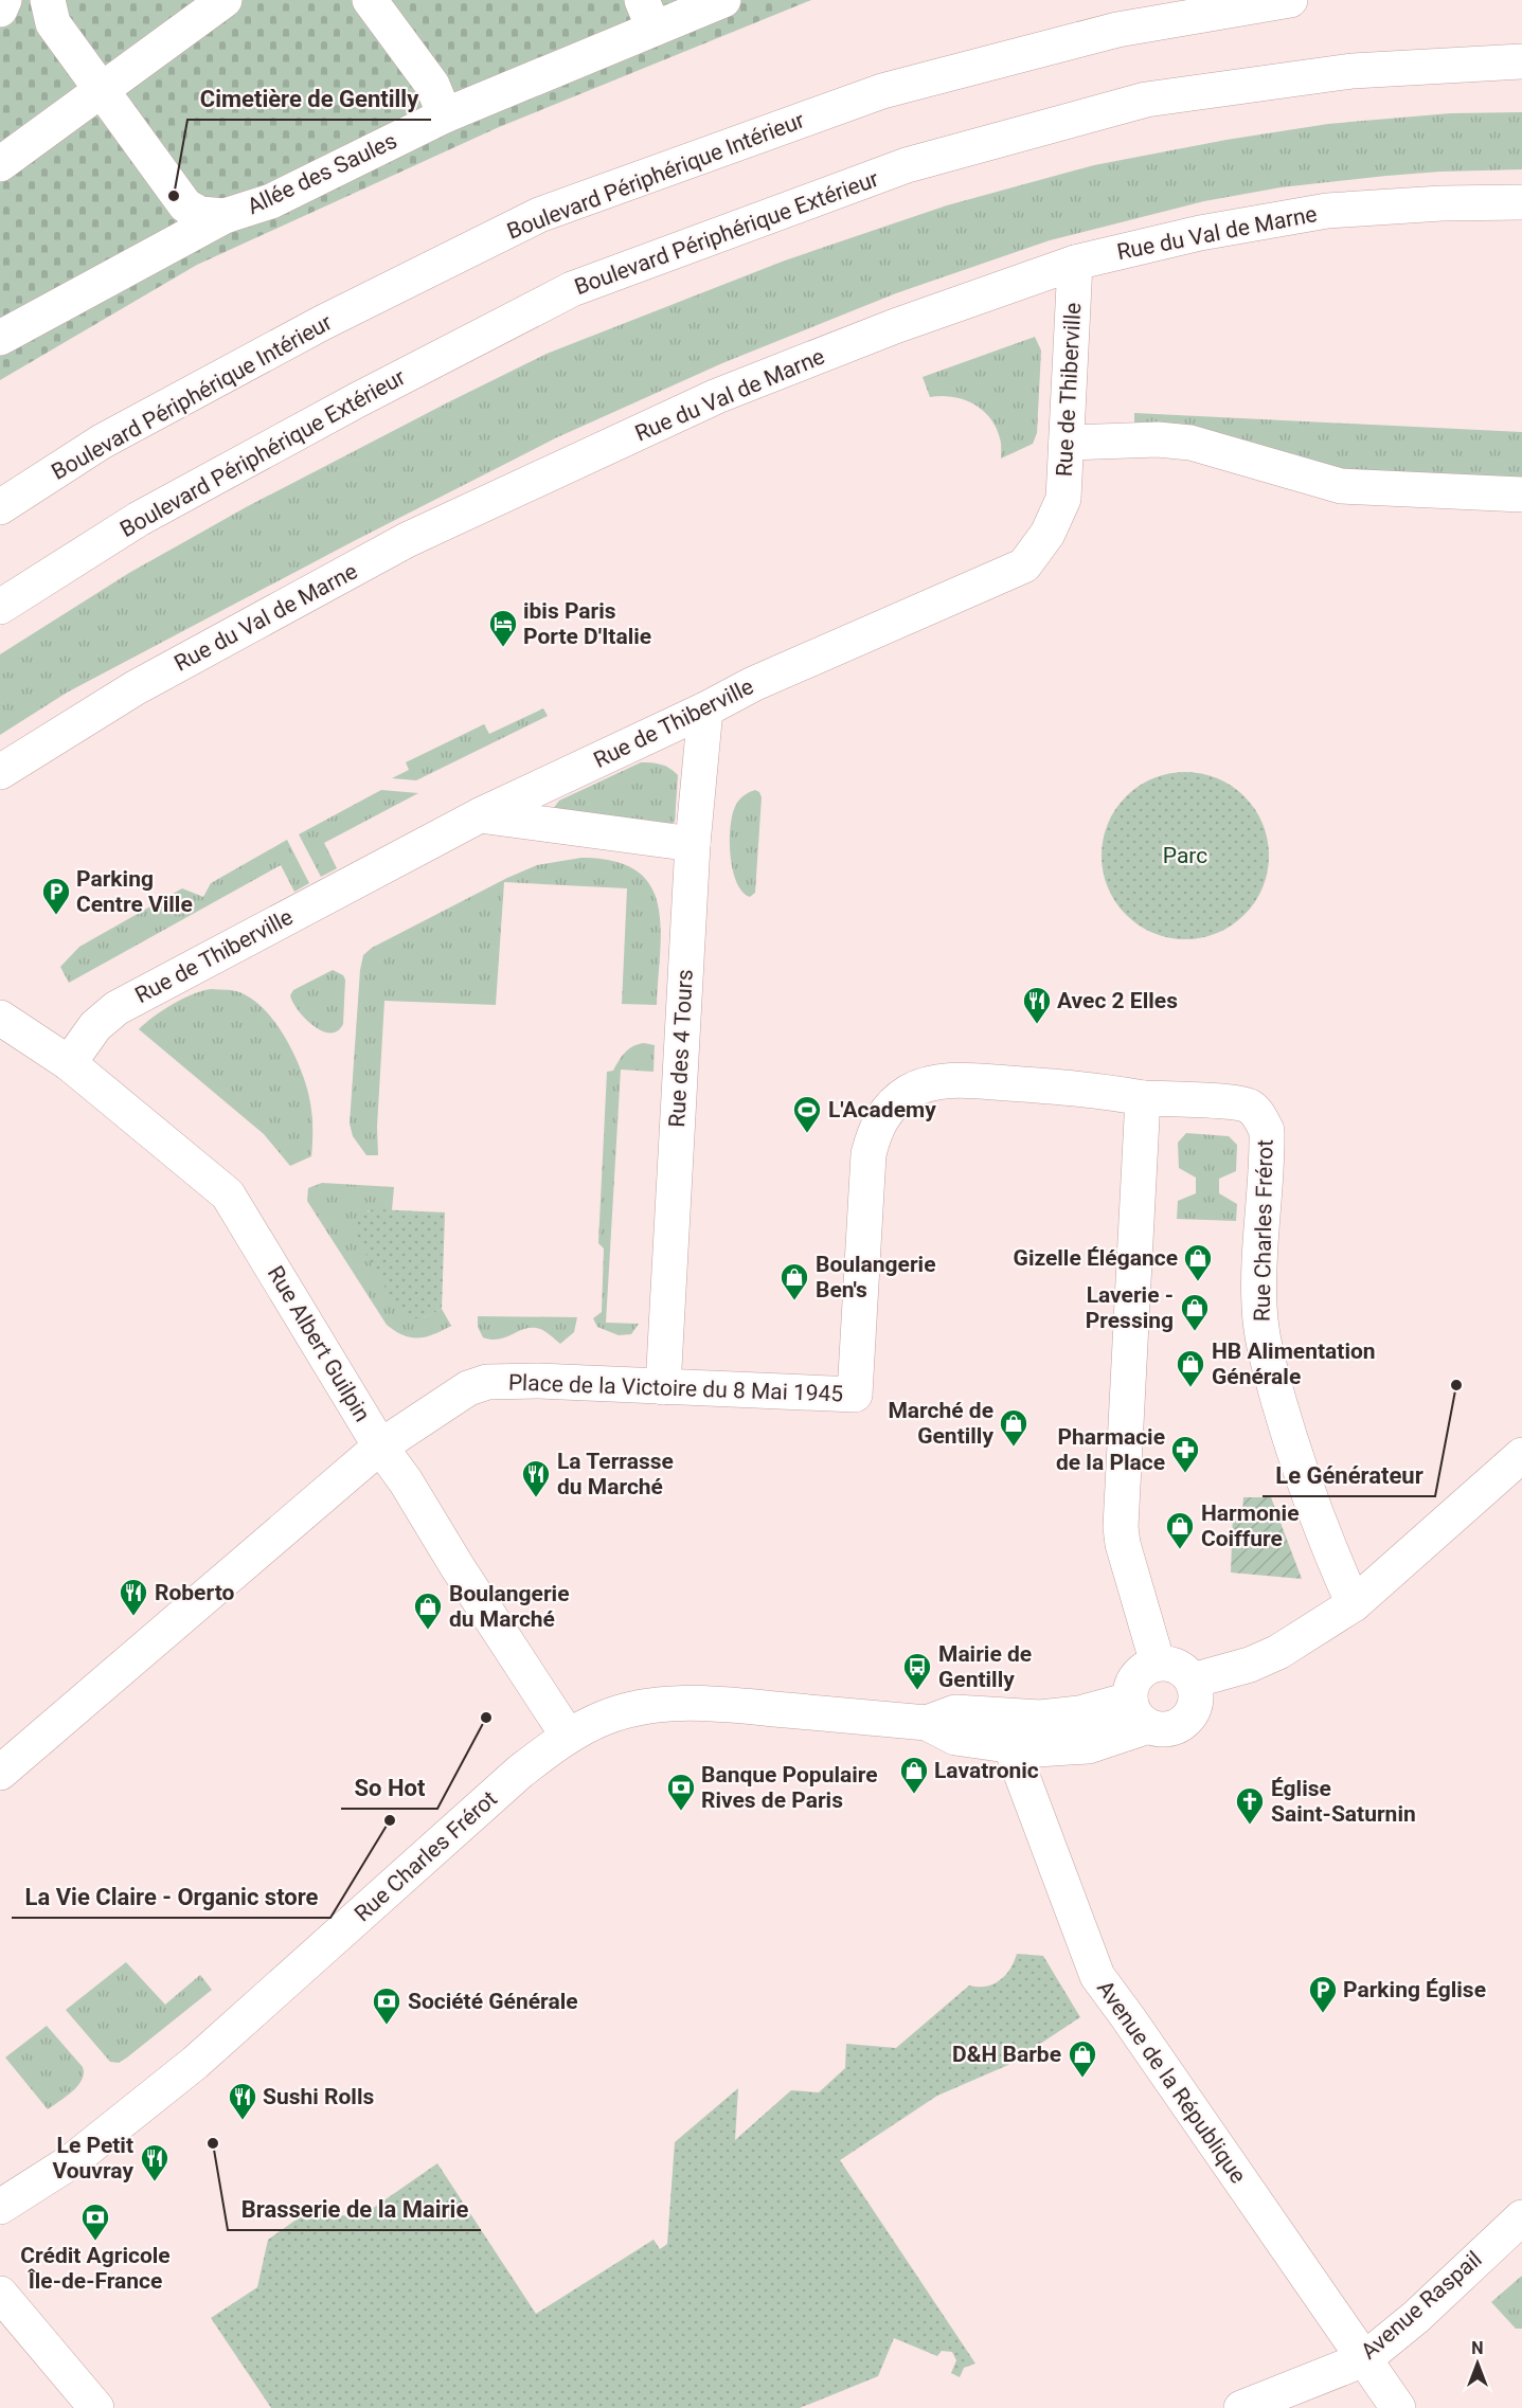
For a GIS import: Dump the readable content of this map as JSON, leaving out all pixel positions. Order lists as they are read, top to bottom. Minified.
{"streets":{"main road":["Allée des Saules","Boulevard Périphérique Intérieur","Boulevard Périphérique Extérieur","Rue du Val de Marne","Rue de Thiberville","Rue des 4 Tours","Rue Charles Frérot","Rue Albert Guilpin","Place de la Victoire du 8 Mai 1945","Avenue de la République","Avenue Raspail"]},"crossings":[["Rue du Val de Marne","Rue de Thiberville"],["Rue de Thiberville","Rue des 4 Tours"],["Rue de Thiberville","Rue Albert Guilpin"],["Rue des 4 Tours","Place de la Victoire du 8 Mai 1945"],["Rue Charles Frérot","Rue Albert Guilpin"],["Rue Charles Frérot","Place de la Victoire du 8 Mai 1945"],["Rue Charles Frérot","Avenue de la République"],["Rue Albert Guilpin","Place de la Victoire du 8 Mai 1945"],["Avenue de la République","Avenue Raspail"]],"parks":["Parc"],"places":{"other":["Cimetière de Gentilly","Le Générateur","So Hot","La Vie Claire - Organic store","Brasserie de la Mairie"],"hotel":["ibis Paris Porte D'Italie"],"parking":["Parking Centre Ville","Parking Église"],"restaurant":["Avec 2 Elles","La Terrasse du Marché","Roberto","Sushi Rolls","Le Petit Vouvray"],"sports":["L'Academy"],"shop":["Gizelle Élégance","Boulangerie Ben's","Laverie - Pressing","HB Alimentation Générale","Marché de Gentilly","Harmonie Coiffure","Boulangerie du Marché","Lavatronic","D&H Barbe"],"pharmacy":["Pharmacie de la Place"],"bus stop":["Mairie de Gentilly"],"bank":["Banque Populaire Rives de Paris","Société Générale","Crédit Agricole Île-de-France"],"church":["Église Saint-Saturnin"]},"north":"top"}
